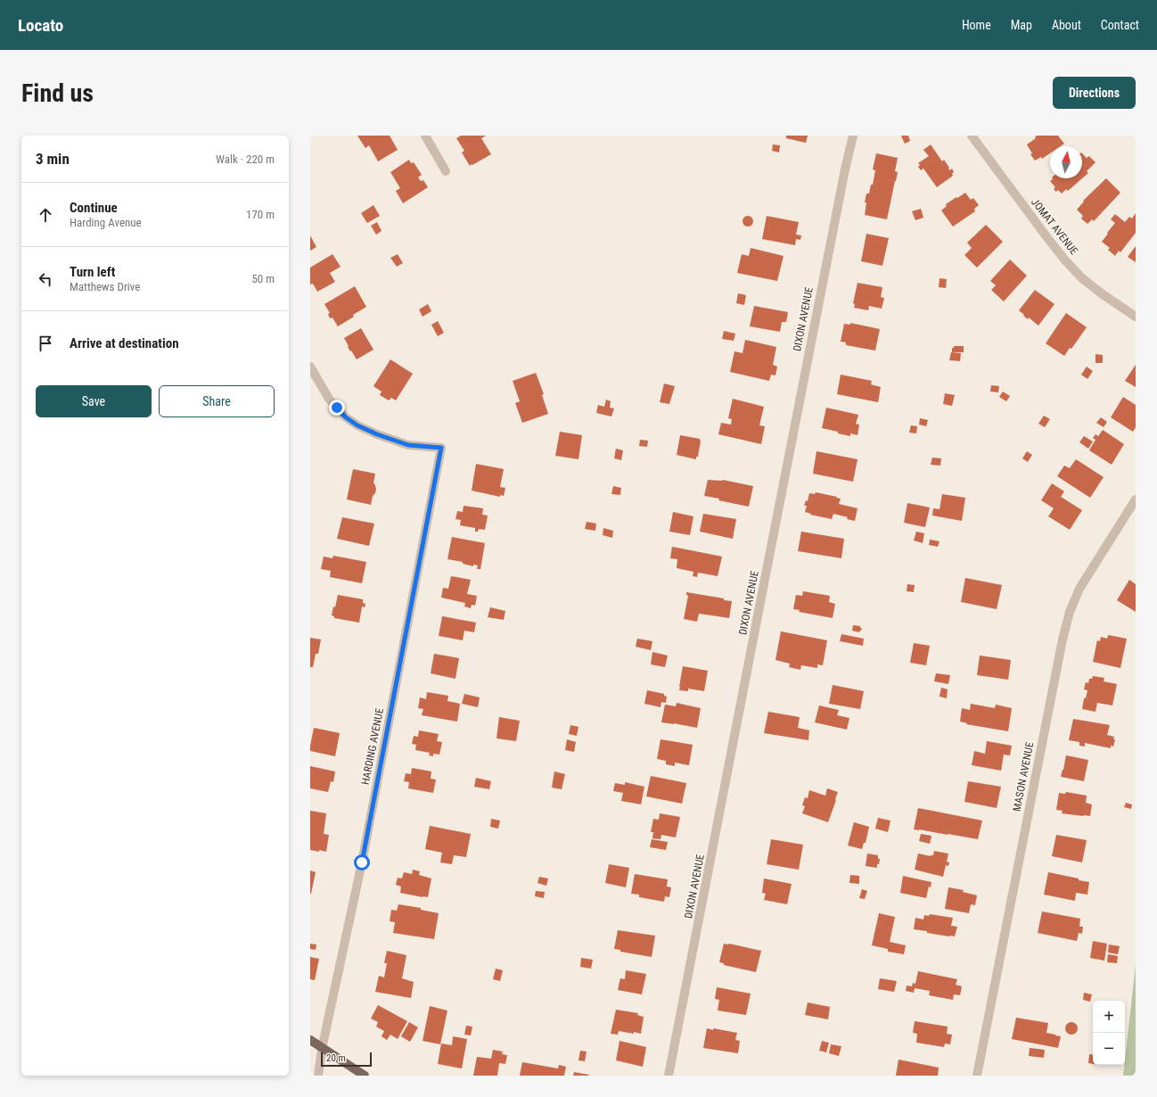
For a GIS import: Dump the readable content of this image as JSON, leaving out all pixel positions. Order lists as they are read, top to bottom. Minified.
{"streets":{"street":["JOMAT AVENUE","DIXON AVENUE","HARDING AVENUE","MASON AVENUE"]},"scale_bar":"20 m","north":"top","page":{"header":"Locato","nav":["Home","Map","About","Contact"],"buttons":["Directions",["Save","Share"]],"title":"Find us","heading":["3 min","Walk · 220 m"],"list":[["Continue","Harding Avenue","170 m"],["Turn left","Matthews Drive","50 m"],"Arrive at destination"],"map_buttons":["+","−"],"scale":"20 m"}}
